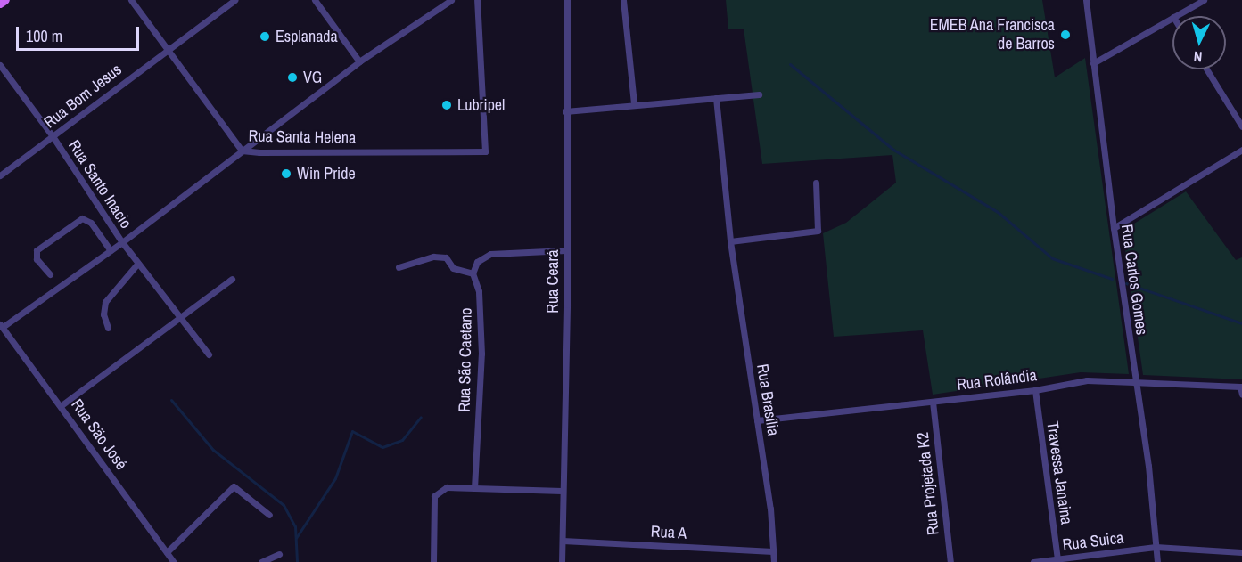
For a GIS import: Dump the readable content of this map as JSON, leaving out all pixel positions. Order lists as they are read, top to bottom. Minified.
{"streets":{"street":["Rua Bom Jesus","Rua Santa Helena","Rua Santo Inacio","Rua Carlos Gomes","Rua Ceará","Rua São Caetano","Rua Rolândia","Rua Brasília","Rua São José","Travessa Janaina","Rua Projetada K2","Rua A","Rua Suica"]},"crossings":[["Rua Bom Jesus","Rua Santa Helena"],["Rua Bom Jesus","Rua Santo Inacio"],["Rua Carlos Gomes","Rua Rolândia"],["Rua Carlos Gomes","Rua Suica"],["Rua Ceará","Rua A"],["Rua Rolândia","Rua Brasília"],["Rua Rolândia","Travessa Janaina"],["Rua Rolândia","Rua Projetada K2"],["Rua Brasília","Rua A"],["Travessa Janaina","Rua Suica"]],"places":["EMEB Ana Francisca de Barros","Esplanada","VG","Lubripel","Win Pride"],"scale_bar":"100 m","north":"bottom"}
